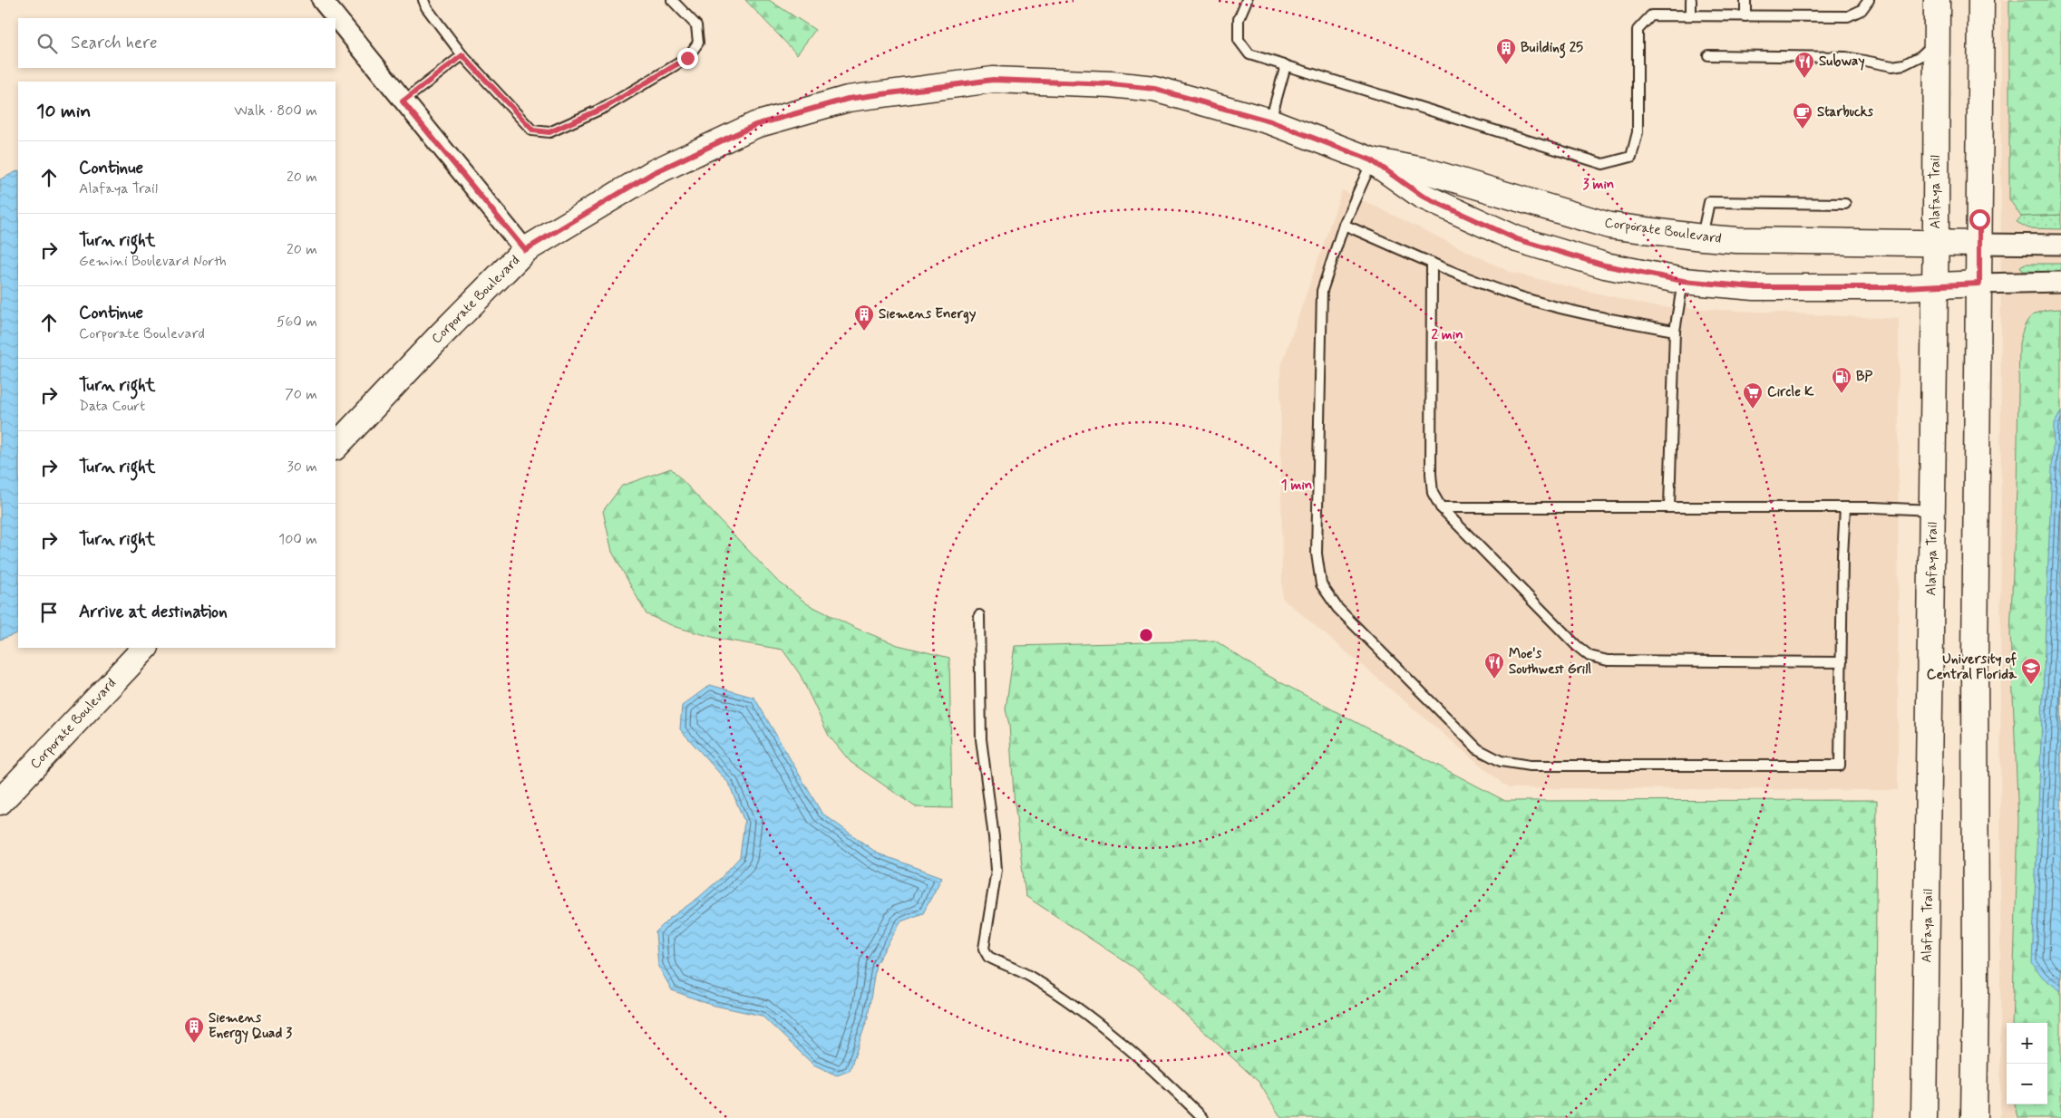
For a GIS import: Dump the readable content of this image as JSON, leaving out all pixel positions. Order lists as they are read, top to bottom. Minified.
{"streets":{"street":["Alafaya Trail","Corporate Boulevard"]},"crossings":[["Alafaya Trail","Corporate Boulevard"]],"places":{"building":["Building 25","Siemens Energy","Siemens Energy Quad 3"],"restaurant":["Subway","Moe's Southwest Grill"],"cafe":["Starbucks"],"fuel station":["BP"],"supermarket":["Circle K"],"school or university":["University of Central Florida"]},"page":{"search":"Search here","heading":["10 min","Walk · 800 m"],"list":[["Continue","Alafaya Trail","20 m"],["Turn right","Gemini Boulevard North","20 m"],["Continue","Corporate Boulevard","560 m"],["Turn right","Data Court","70 m"],["Turn right","30 m"],["Turn right","100 m"],"Arrive at destination"],"map_buttons":["+","−"]},"rings":["3 min","2 min","1 min"]}
